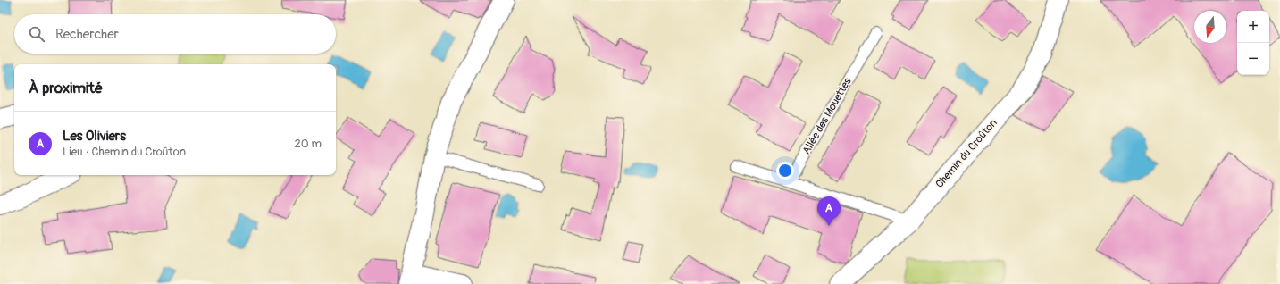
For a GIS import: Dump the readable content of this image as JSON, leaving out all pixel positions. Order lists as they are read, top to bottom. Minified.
{"streets":{"street":["Chemin du Croûton"],"lane":["Allée des Mouettes"]},"north":"bottom","page":{"map_buttons":["+","−"],"search":"Rechercher","heading":"À proximité","list":[{"mark":"A","name":"Les Oliviers","note":"Lieu · Chemin du Croûton","value":"20 m"}],"pins":"A"}}
